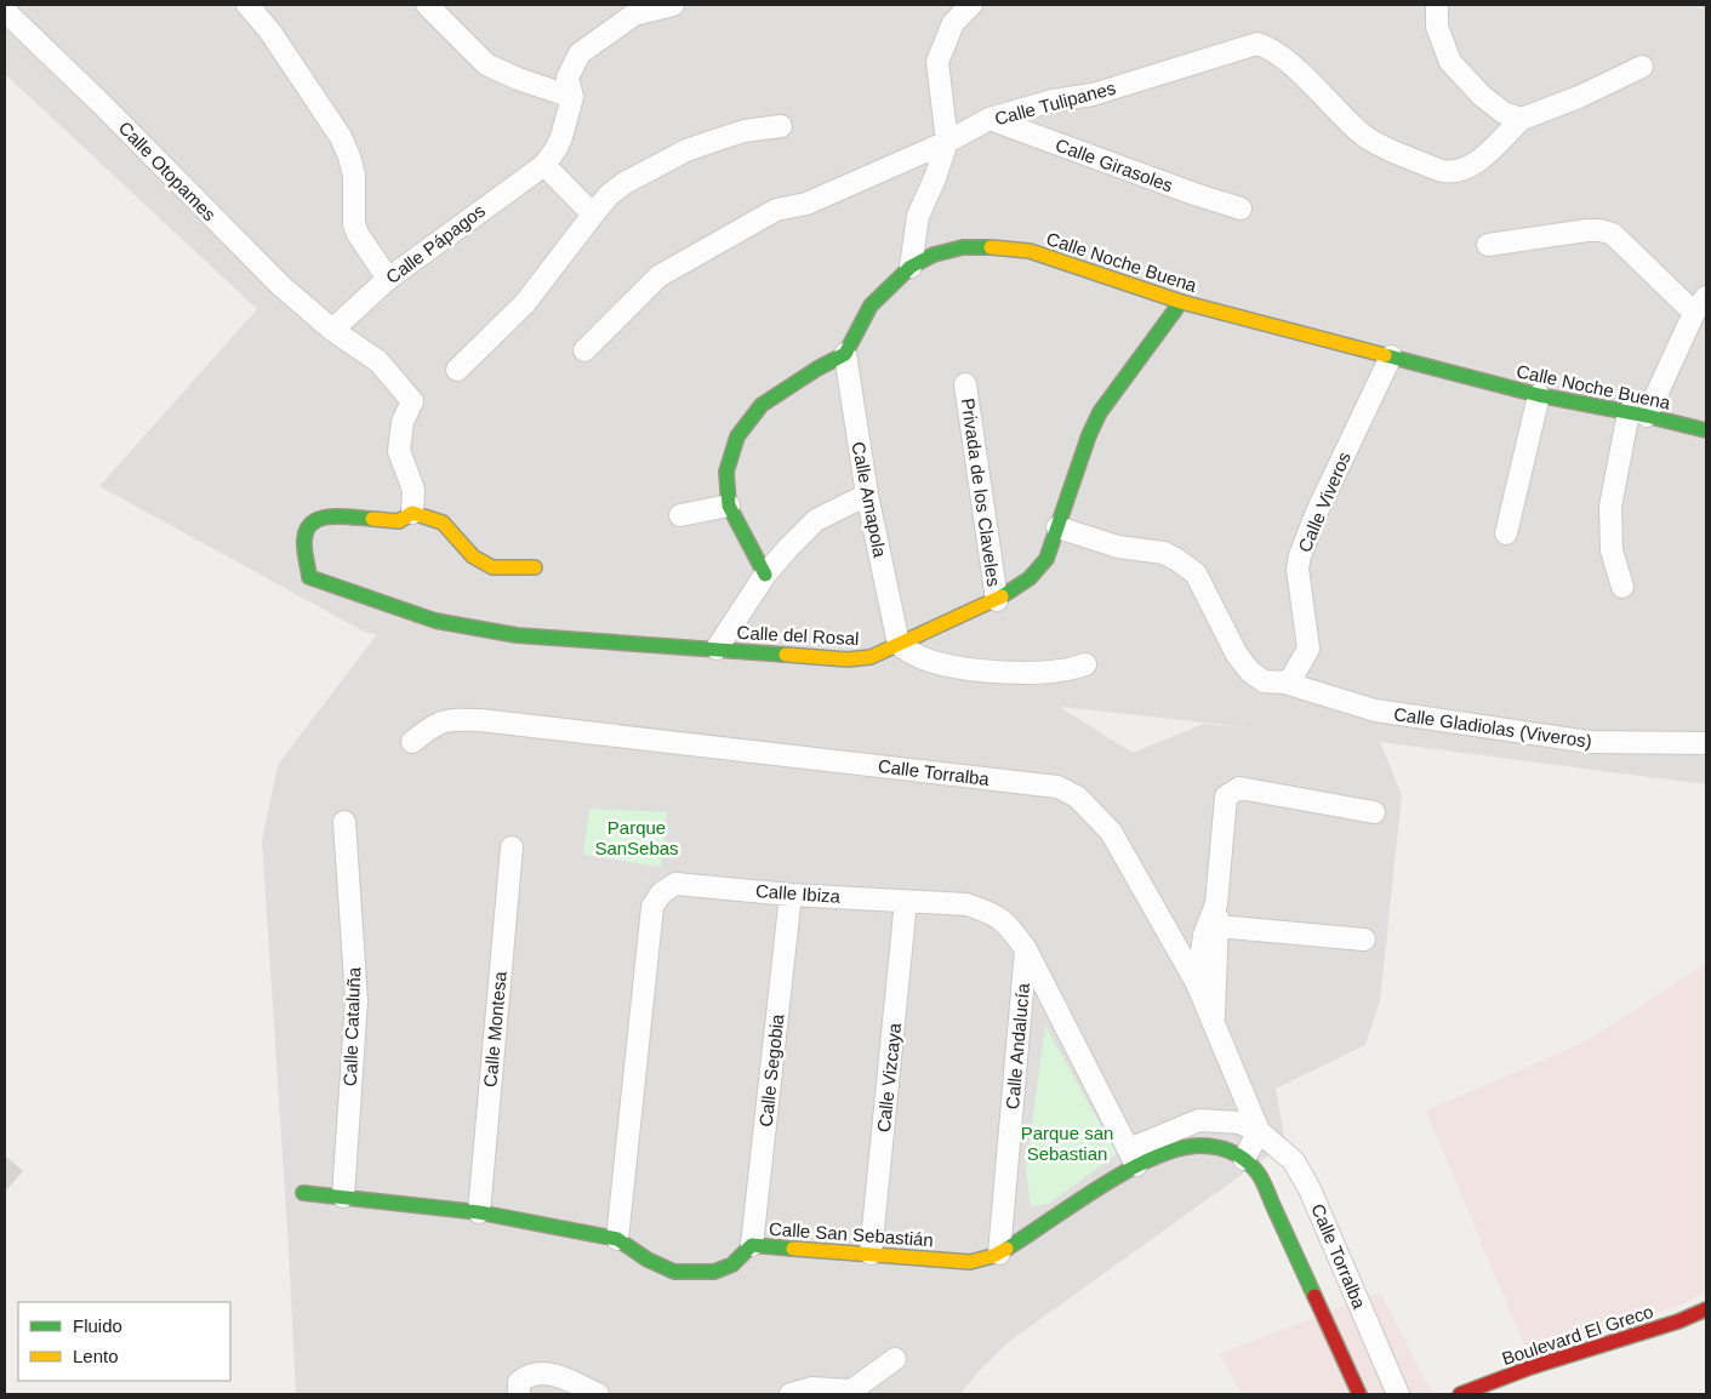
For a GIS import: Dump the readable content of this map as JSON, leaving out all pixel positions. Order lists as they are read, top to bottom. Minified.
{"streets":{"street":["Calle Tulipanes","Calle Girasoles","Calle Otopames","Calle Pápagos","Calle Noche Buena","Privada de los Claveles","Calle Amapola","Calle Viveros","Calle del Rosal","Calle Gladiolas (Viveros)","Calle Torralba","Calle Ibiza","Calle Cataluña","Calle Montesa","Calle Andalucía","Calle Segobia","Calle Vizcaya","Calle San Sebastián","Boulevard El Greco"]},"crossings":[["Calle Tulipanes","Calle Girasoles"],["Calle Otopames","Calle Pápagos"],["Calle Otopames","Calle del Rosal"],["Calle Noche Buena","Calle Amapola"],["Calle Noche Buena","Calle Viveros"],["Calle Noche Buena","Calle del Rosal"],["Privada de los Claveles","Calle del Rosal"],["Calle Amapola","Calle del Rosal"],["Calle Viveros","Calle Gladiolas (Viveros)"],["Calle del Rosal","Calle Gladiolas (Viveros)"],["Calle Torralba","Calle Ibiza"],["Calle Torralba","Calle San Sebastián"],["Calle Ibiza","Calle Andalucía"],["Calle Ibiza","Calle Segobia"],["Calle Ibiza","Calle Vizcaya"],["Calle Ibiza","Calle San Sebastián"],["Calle Cataluña","Calle San Sebastián"],["Calle Montesa","Calle San Sebastián"],["Calle Andalucía","Calle San Sebastián"],["Calle Segobia","Calle San Sebastián"],["Calle Vizcaya","Calle San Sebastián"]],"parks":["Parque SanSebas","Parque san Sebastian"],"legend":["Fluido","Lento"]}
